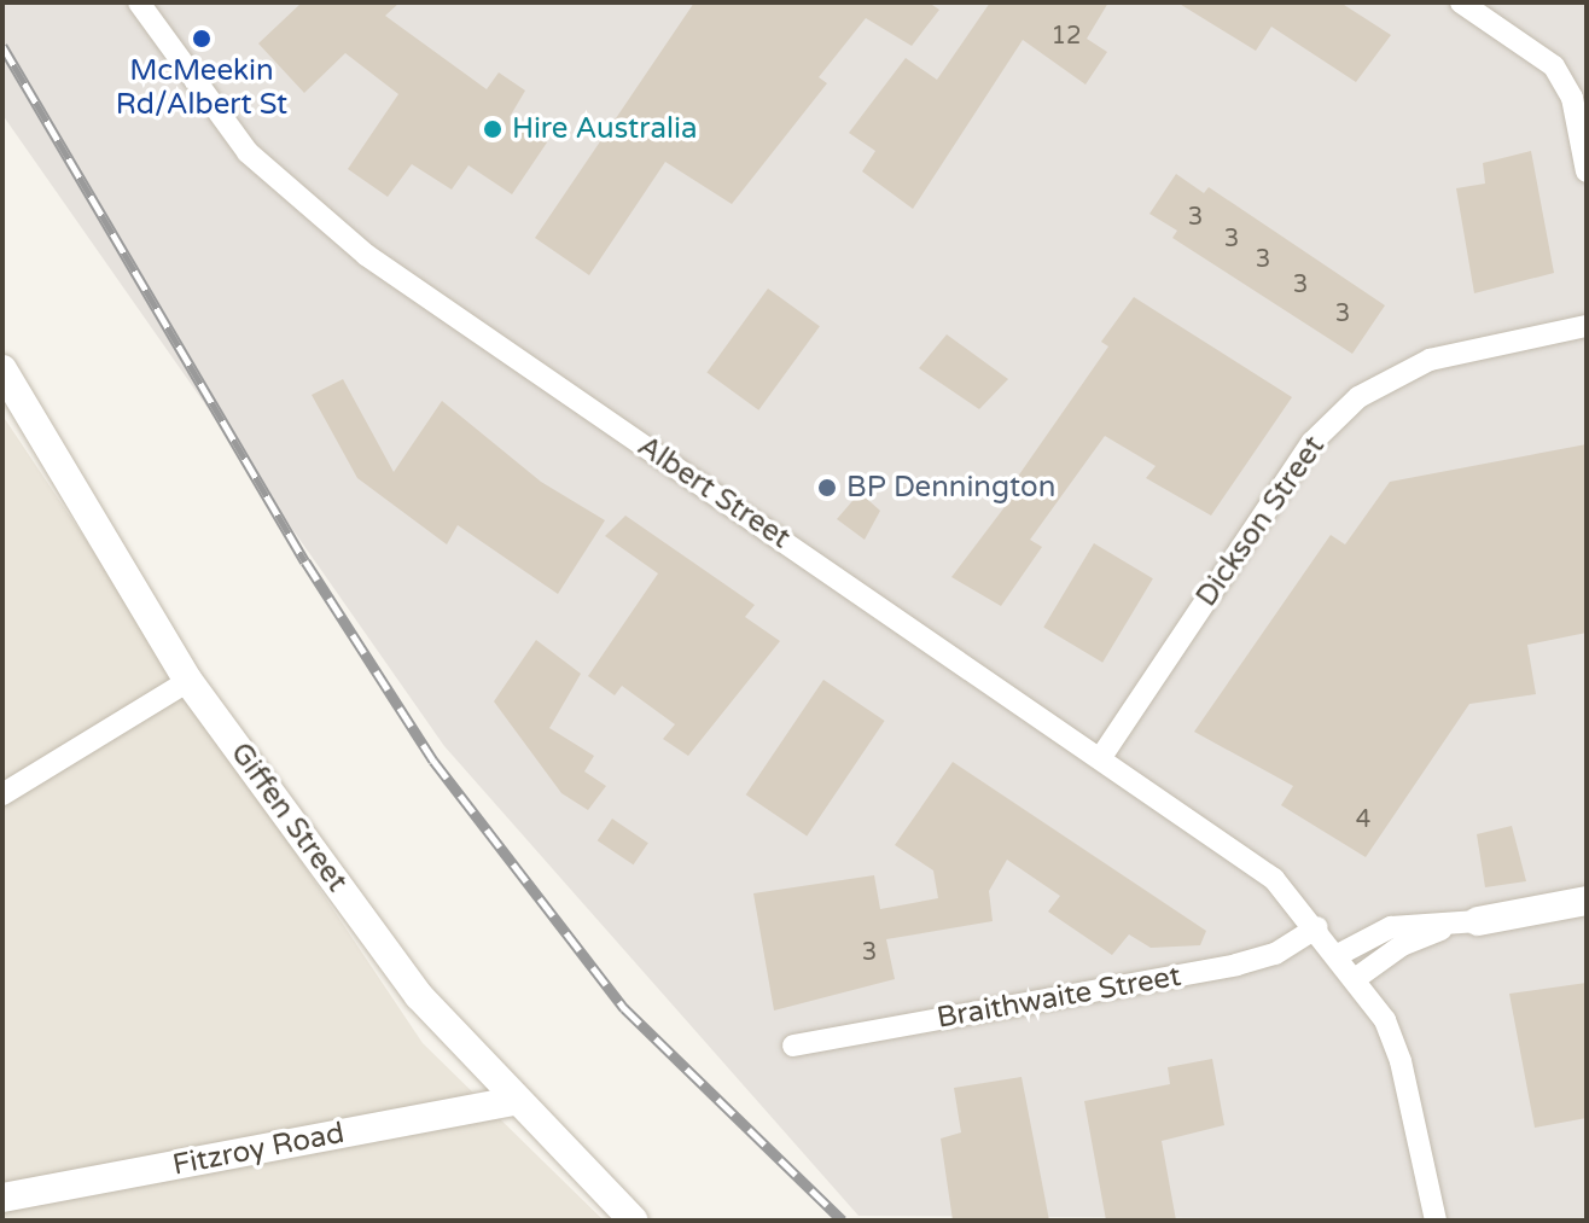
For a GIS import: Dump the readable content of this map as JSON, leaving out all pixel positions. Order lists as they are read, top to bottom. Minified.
{"streets":{"street":["Albert Street","Dickson Street","Giffen Street","Braithwaite Street","Fitzroy Road"]},"crossings":[["Albert Street","Dickson Street"],["Albert Street","Braithwaite Street"],["Giffen Street","Fitzroy Road"]],"places":["McMeekin Rd/Albert St","Hire Australia","BP Dennington"],"house_numbers":["12","3","3","3","3","3","4","3"]}
